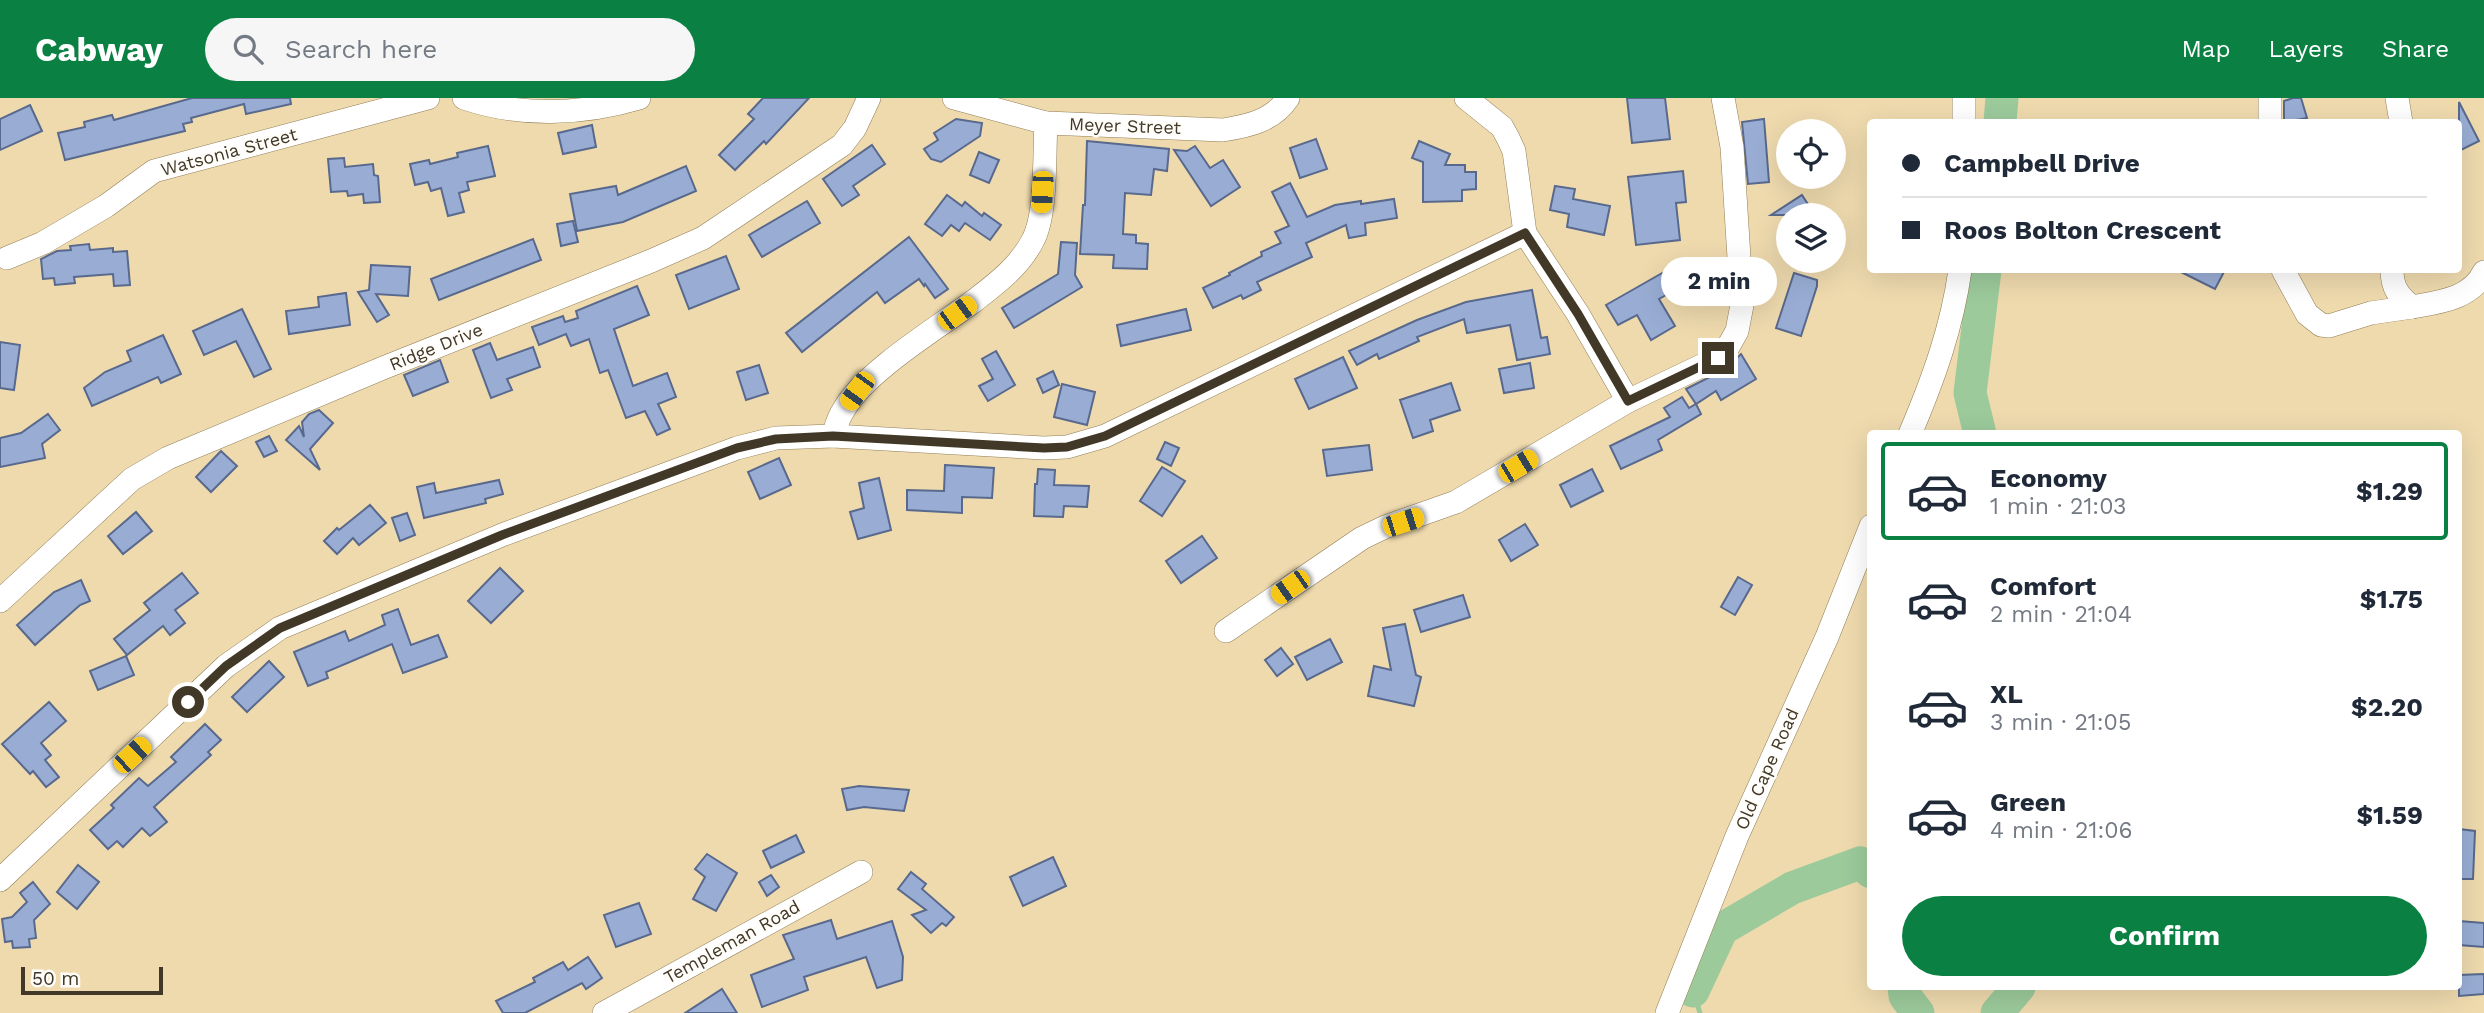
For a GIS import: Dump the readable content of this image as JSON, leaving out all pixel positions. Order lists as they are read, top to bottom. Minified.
{"streets":{"street":["Meyer Street","Watsonia Street","Ridge Drive","Old Cape Road","Templeman Road"]},"scale_bar":"50 m","page":{"header":"Cabway","search":"Search here","nav":["Map","Layers","Share"],"banner":["Campbell Drive","Roos Bolton Crescent"],"bubble":"2 min","list":[{"name":"Economy","note":"1 min · 21:03","value":"$1.29"},{"name":"Comfort","note":"2 min · 21:04","value":"$1.75"},{"name":"XL","note":"3 min · 21:05","value":"$2.20"},{"name":"Green","note":"4 min · 21:06","value":"$1.59"}],"buttons":"Confirm","scale":"50 m"}}
